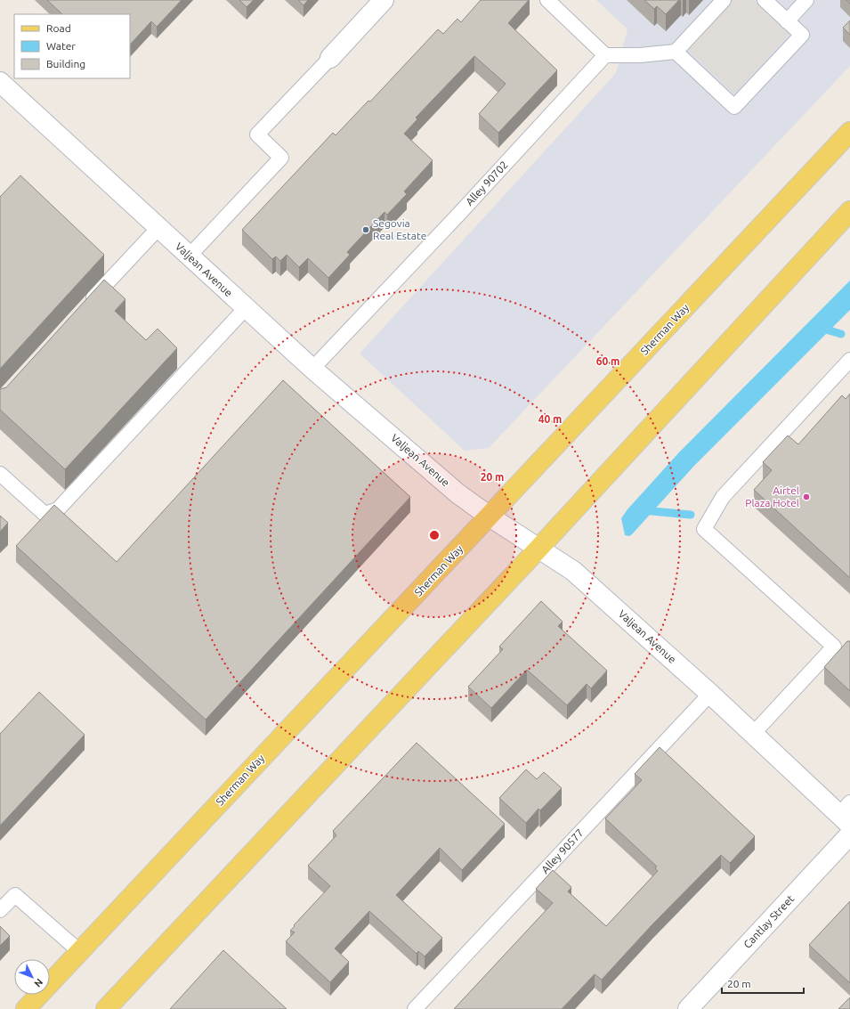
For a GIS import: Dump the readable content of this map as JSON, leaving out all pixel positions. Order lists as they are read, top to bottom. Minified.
{"streets":{"main road":["Sherman Way"],"street":["Valjean Avenue","Cantlay Street"],"lane":["Alley 90702","Alley 90577"]},"crossings":[["Alley 90702","Valjean Avenue"],["Valjean Avenue","Sherman Way"],["Valjean Avenue","Alley 90577"]],"places":["Segovia Real Estate","Airtel Plaza Hotel"],"legend":["Road","Water","Building"],"scale_bar":"20 m","north":"bottom right","rings":["60 m","40 m","20 m"]}
